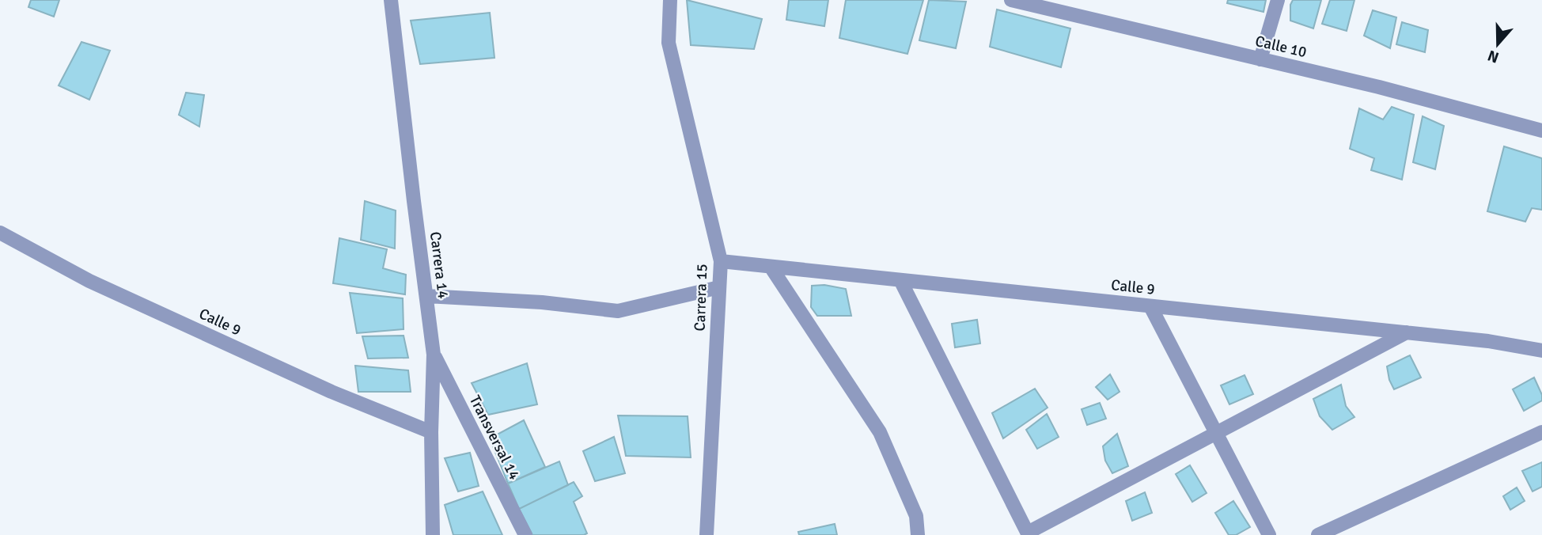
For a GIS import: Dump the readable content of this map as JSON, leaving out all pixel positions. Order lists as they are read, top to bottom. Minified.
{"streets":{"street":["Calle 10","Carrera 14","Calle 9","Carrera 15","Transversal 14"]},"crossings":[["Carrera 14","Calle 9"],["Carrera 14","Transversal 14"],["Calle 9","Carrera 15"]],"north":"bottom"}
